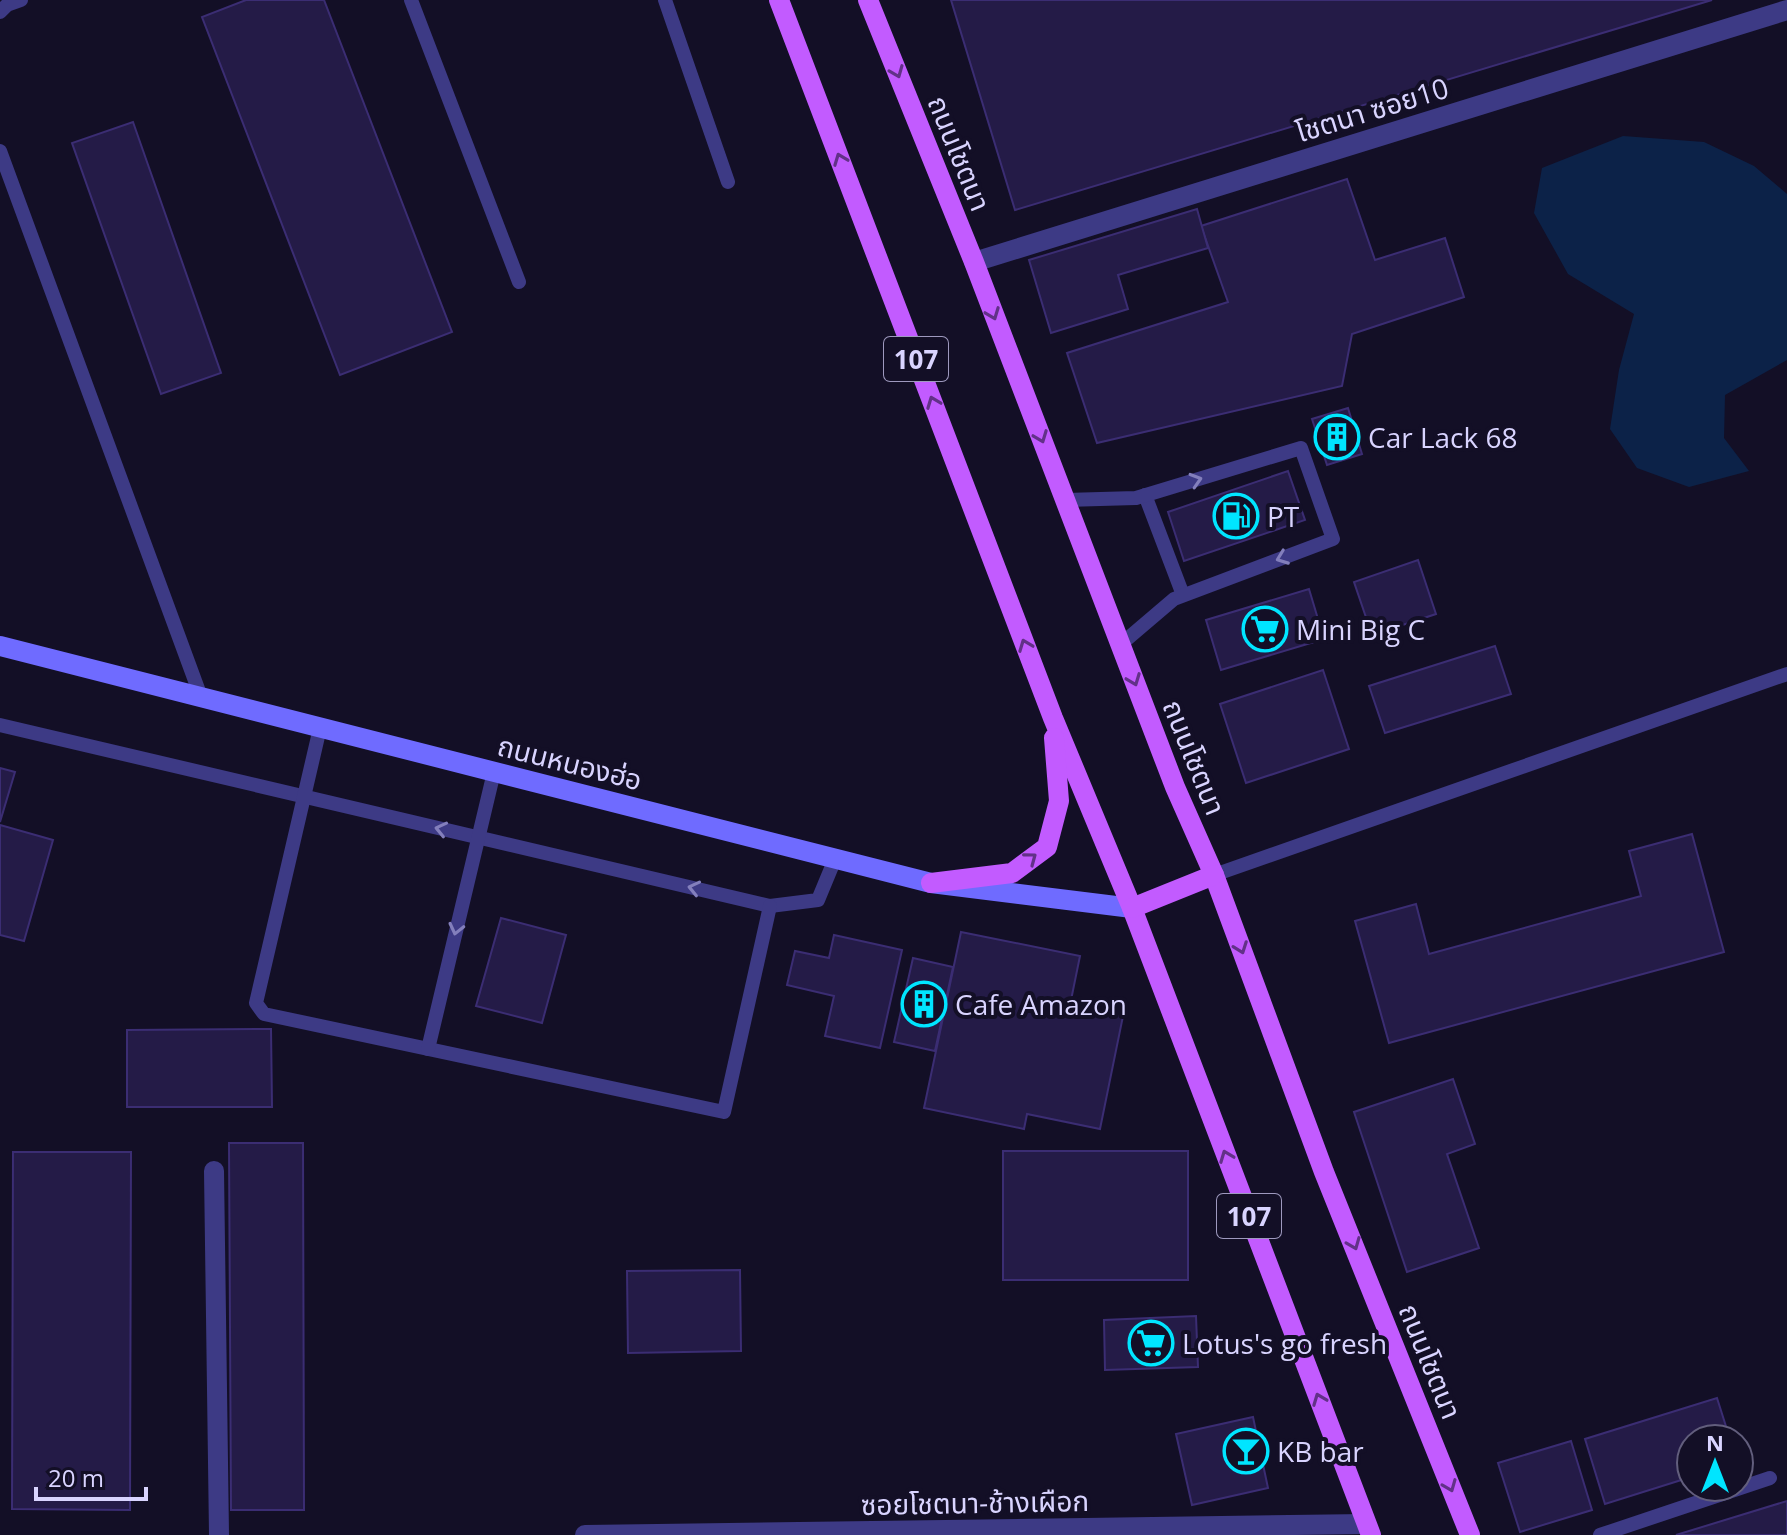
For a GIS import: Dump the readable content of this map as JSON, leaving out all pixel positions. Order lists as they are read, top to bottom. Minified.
{"streets":{"main road":["ถนนโชตนา","107","ถนนหนองฮ่อ"],"street":["โชตนา ซอย10","ซอยโชตนา-ช้างเผือก"]},"crossings":[["โชตนา ซอย10","ถนนโชตนา"],["107","ถนนหนองฮ่อ"],["107","ซอยโชตนา-ช้างเผือก"]],"places":{"building":["Car Lack 68","Cafe Amazon"],"fuel station":["PT"],"supermarket":["Mini Big C","Lotus's go fresh"],"bar":["KB bar"]},"scale_bar":"20 m","north":"top"}
